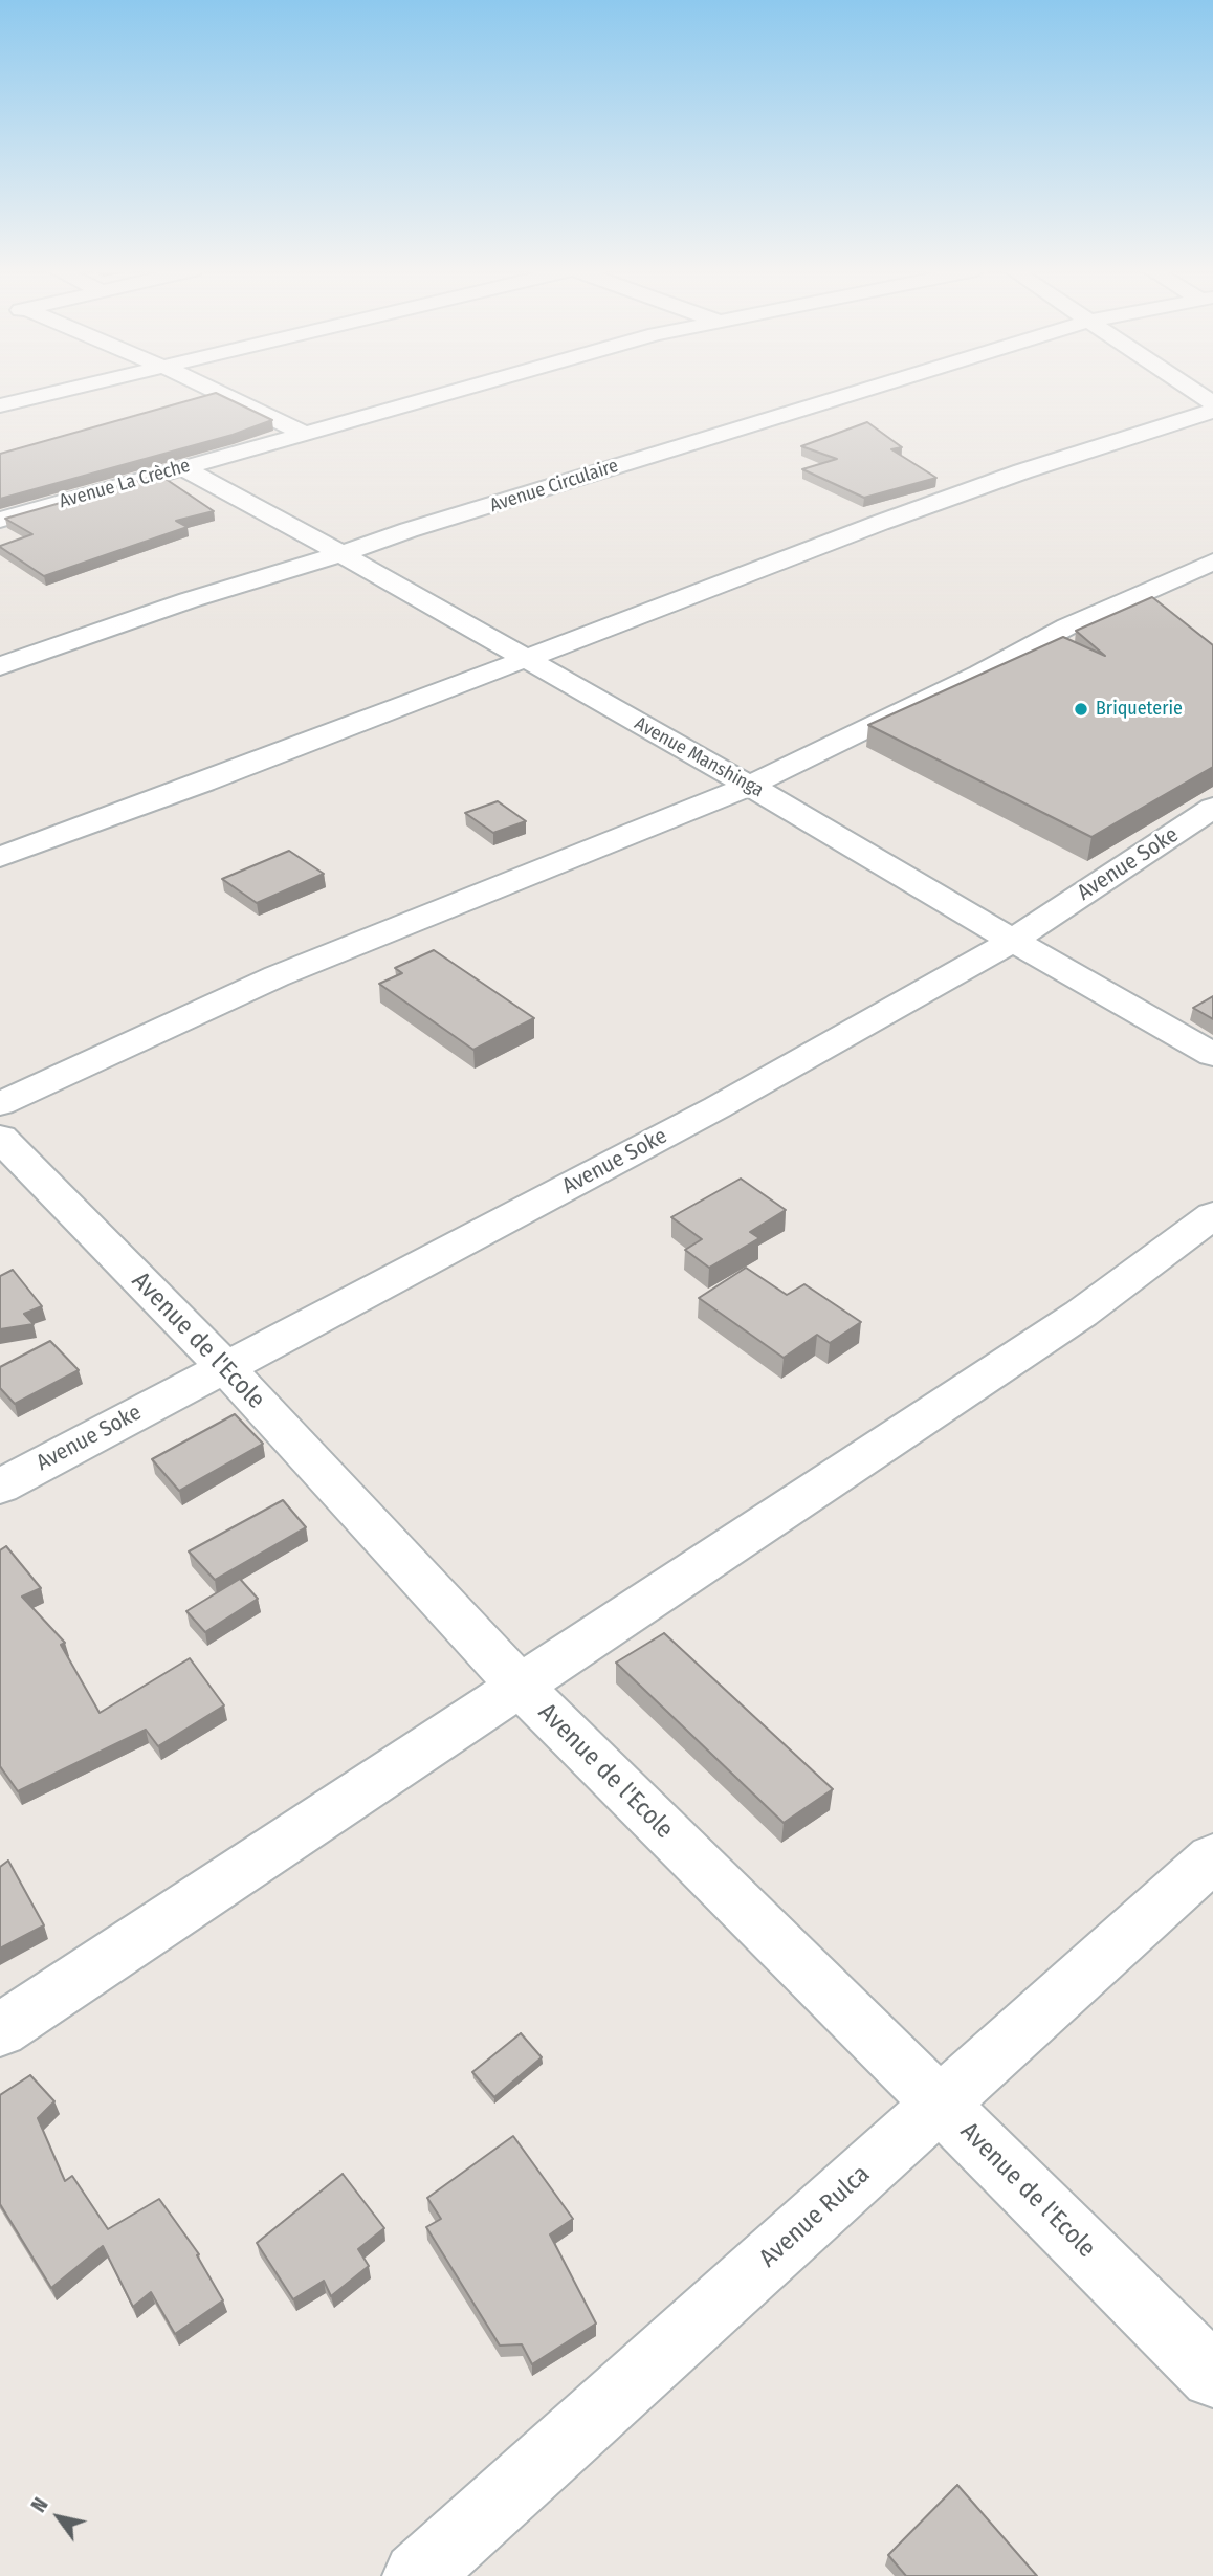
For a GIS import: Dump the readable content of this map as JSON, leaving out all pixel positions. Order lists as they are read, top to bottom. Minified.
{"streets":{"street":["Avenue La Crèche","Avenue Circulaire","Avenue Manshinga","Avenue Soke","Avenue de l'Ecole","Avenue Rulca"]},"crossings":[["Avenue La Crèche","Avenue Manshinga"],["Avenue Circulaire","Avenue Manshinga"],["Avenue Manshinga","Avenue Soke"],["Avenue Soke","Avenue de l'Ecole"],["Avenue de l'Ecole","Avenue Rulca"]],"places":["Briqueterie"],"north":"top left"}
